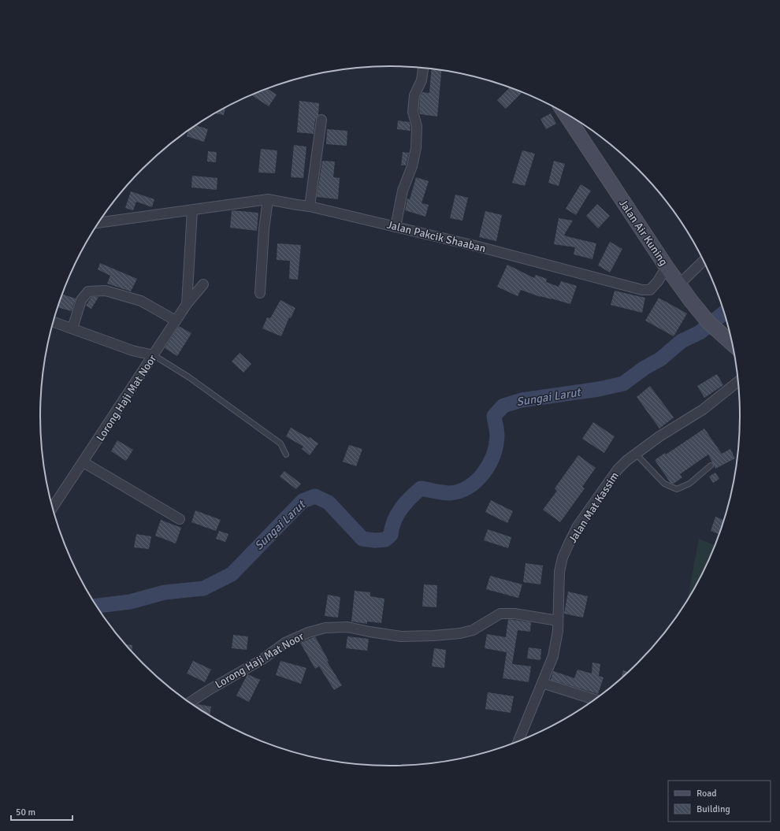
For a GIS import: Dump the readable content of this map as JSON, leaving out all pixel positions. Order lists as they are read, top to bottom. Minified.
{"streets":{"main road":["Jalan Air Kuning"],"street":["Jalan Pakcik Shaaban","Lorong Haji Mat Noor","Jalan Mat Kassim"]},"crossings":[["Jalan Air Kuning","Jalan Pakcik Shaaban"],["Lorong Haji Mat Noor","Jalan Mat Kassim"]],"water":["Sungai Larut"],"legend":["Road","Building"],"scale_bar":"50 m"}
